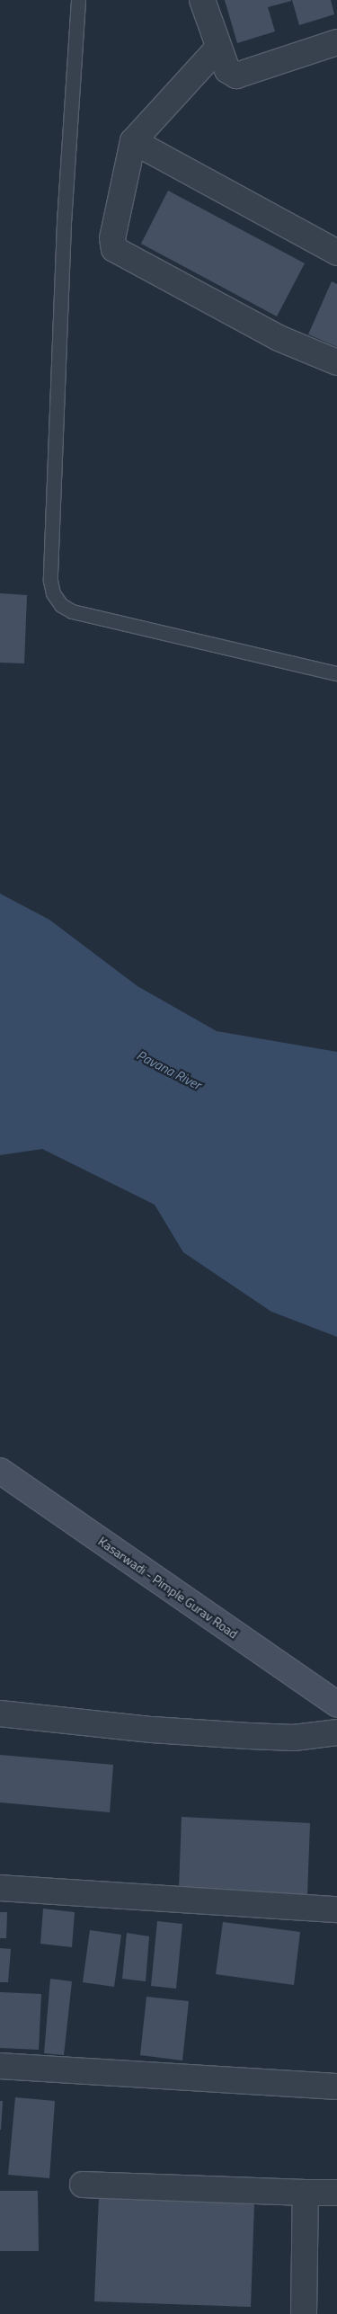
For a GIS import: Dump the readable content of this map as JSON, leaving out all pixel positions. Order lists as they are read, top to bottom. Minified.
{"streets":{"street":["Kasarwadi - Pimple Gurav Road"]},"water":["Pavana River"]}
